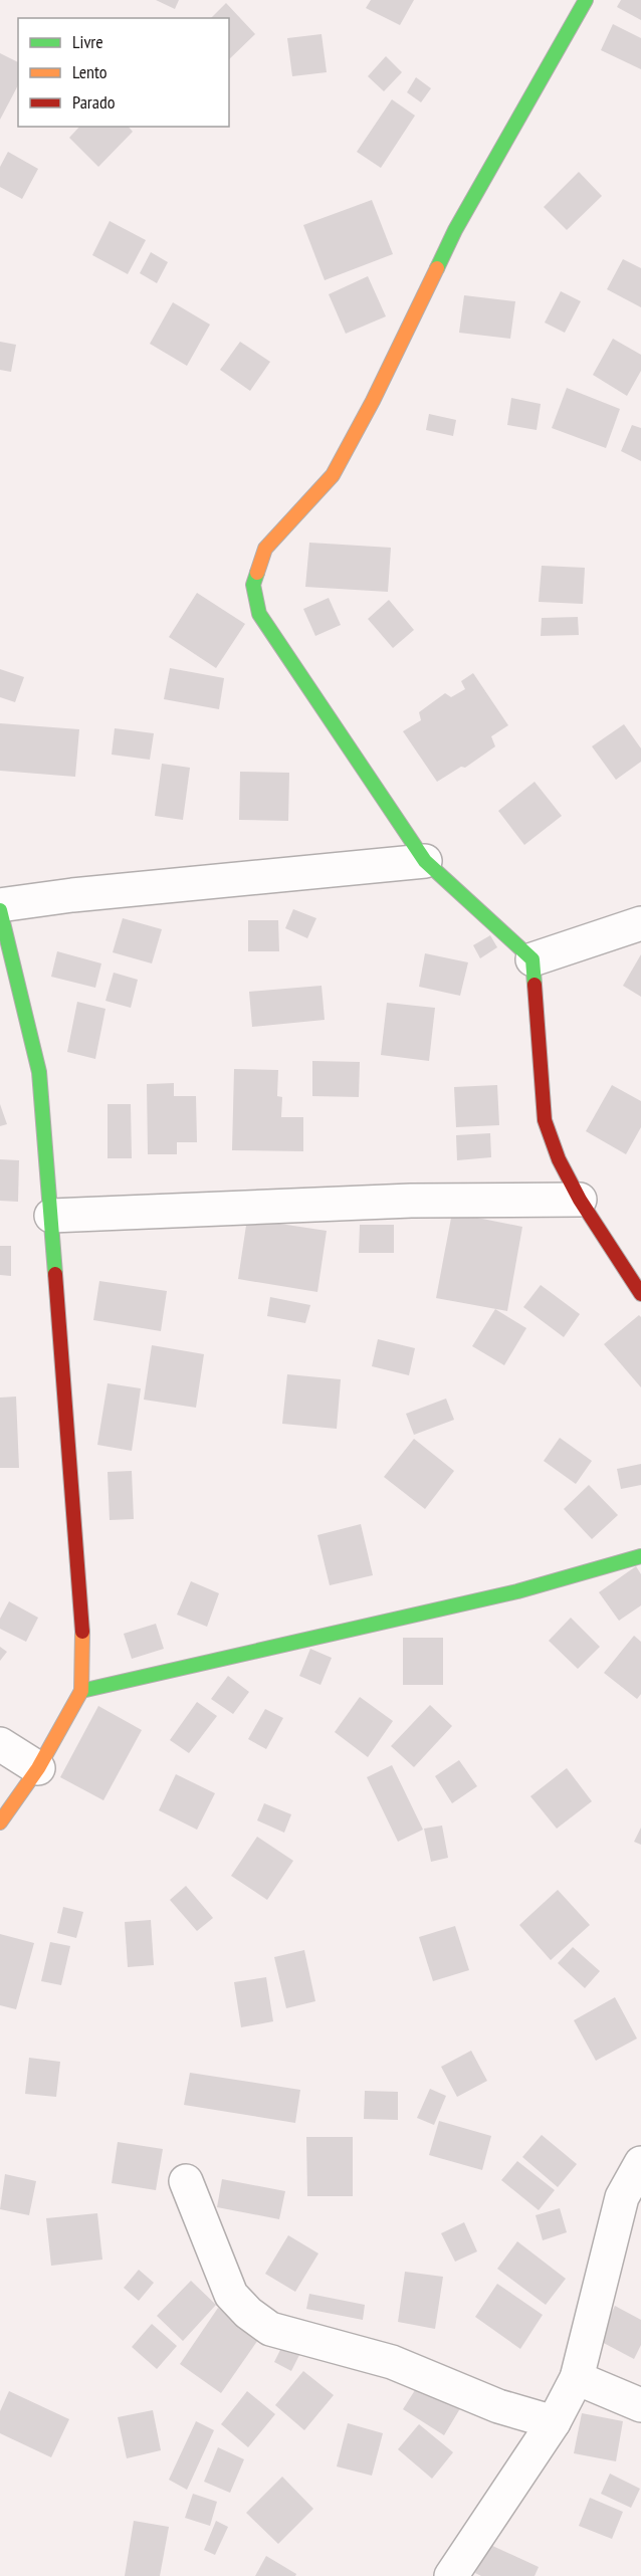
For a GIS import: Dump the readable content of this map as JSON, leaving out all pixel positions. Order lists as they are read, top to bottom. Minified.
{"legend":["Livre","Lento","Parado"]}
